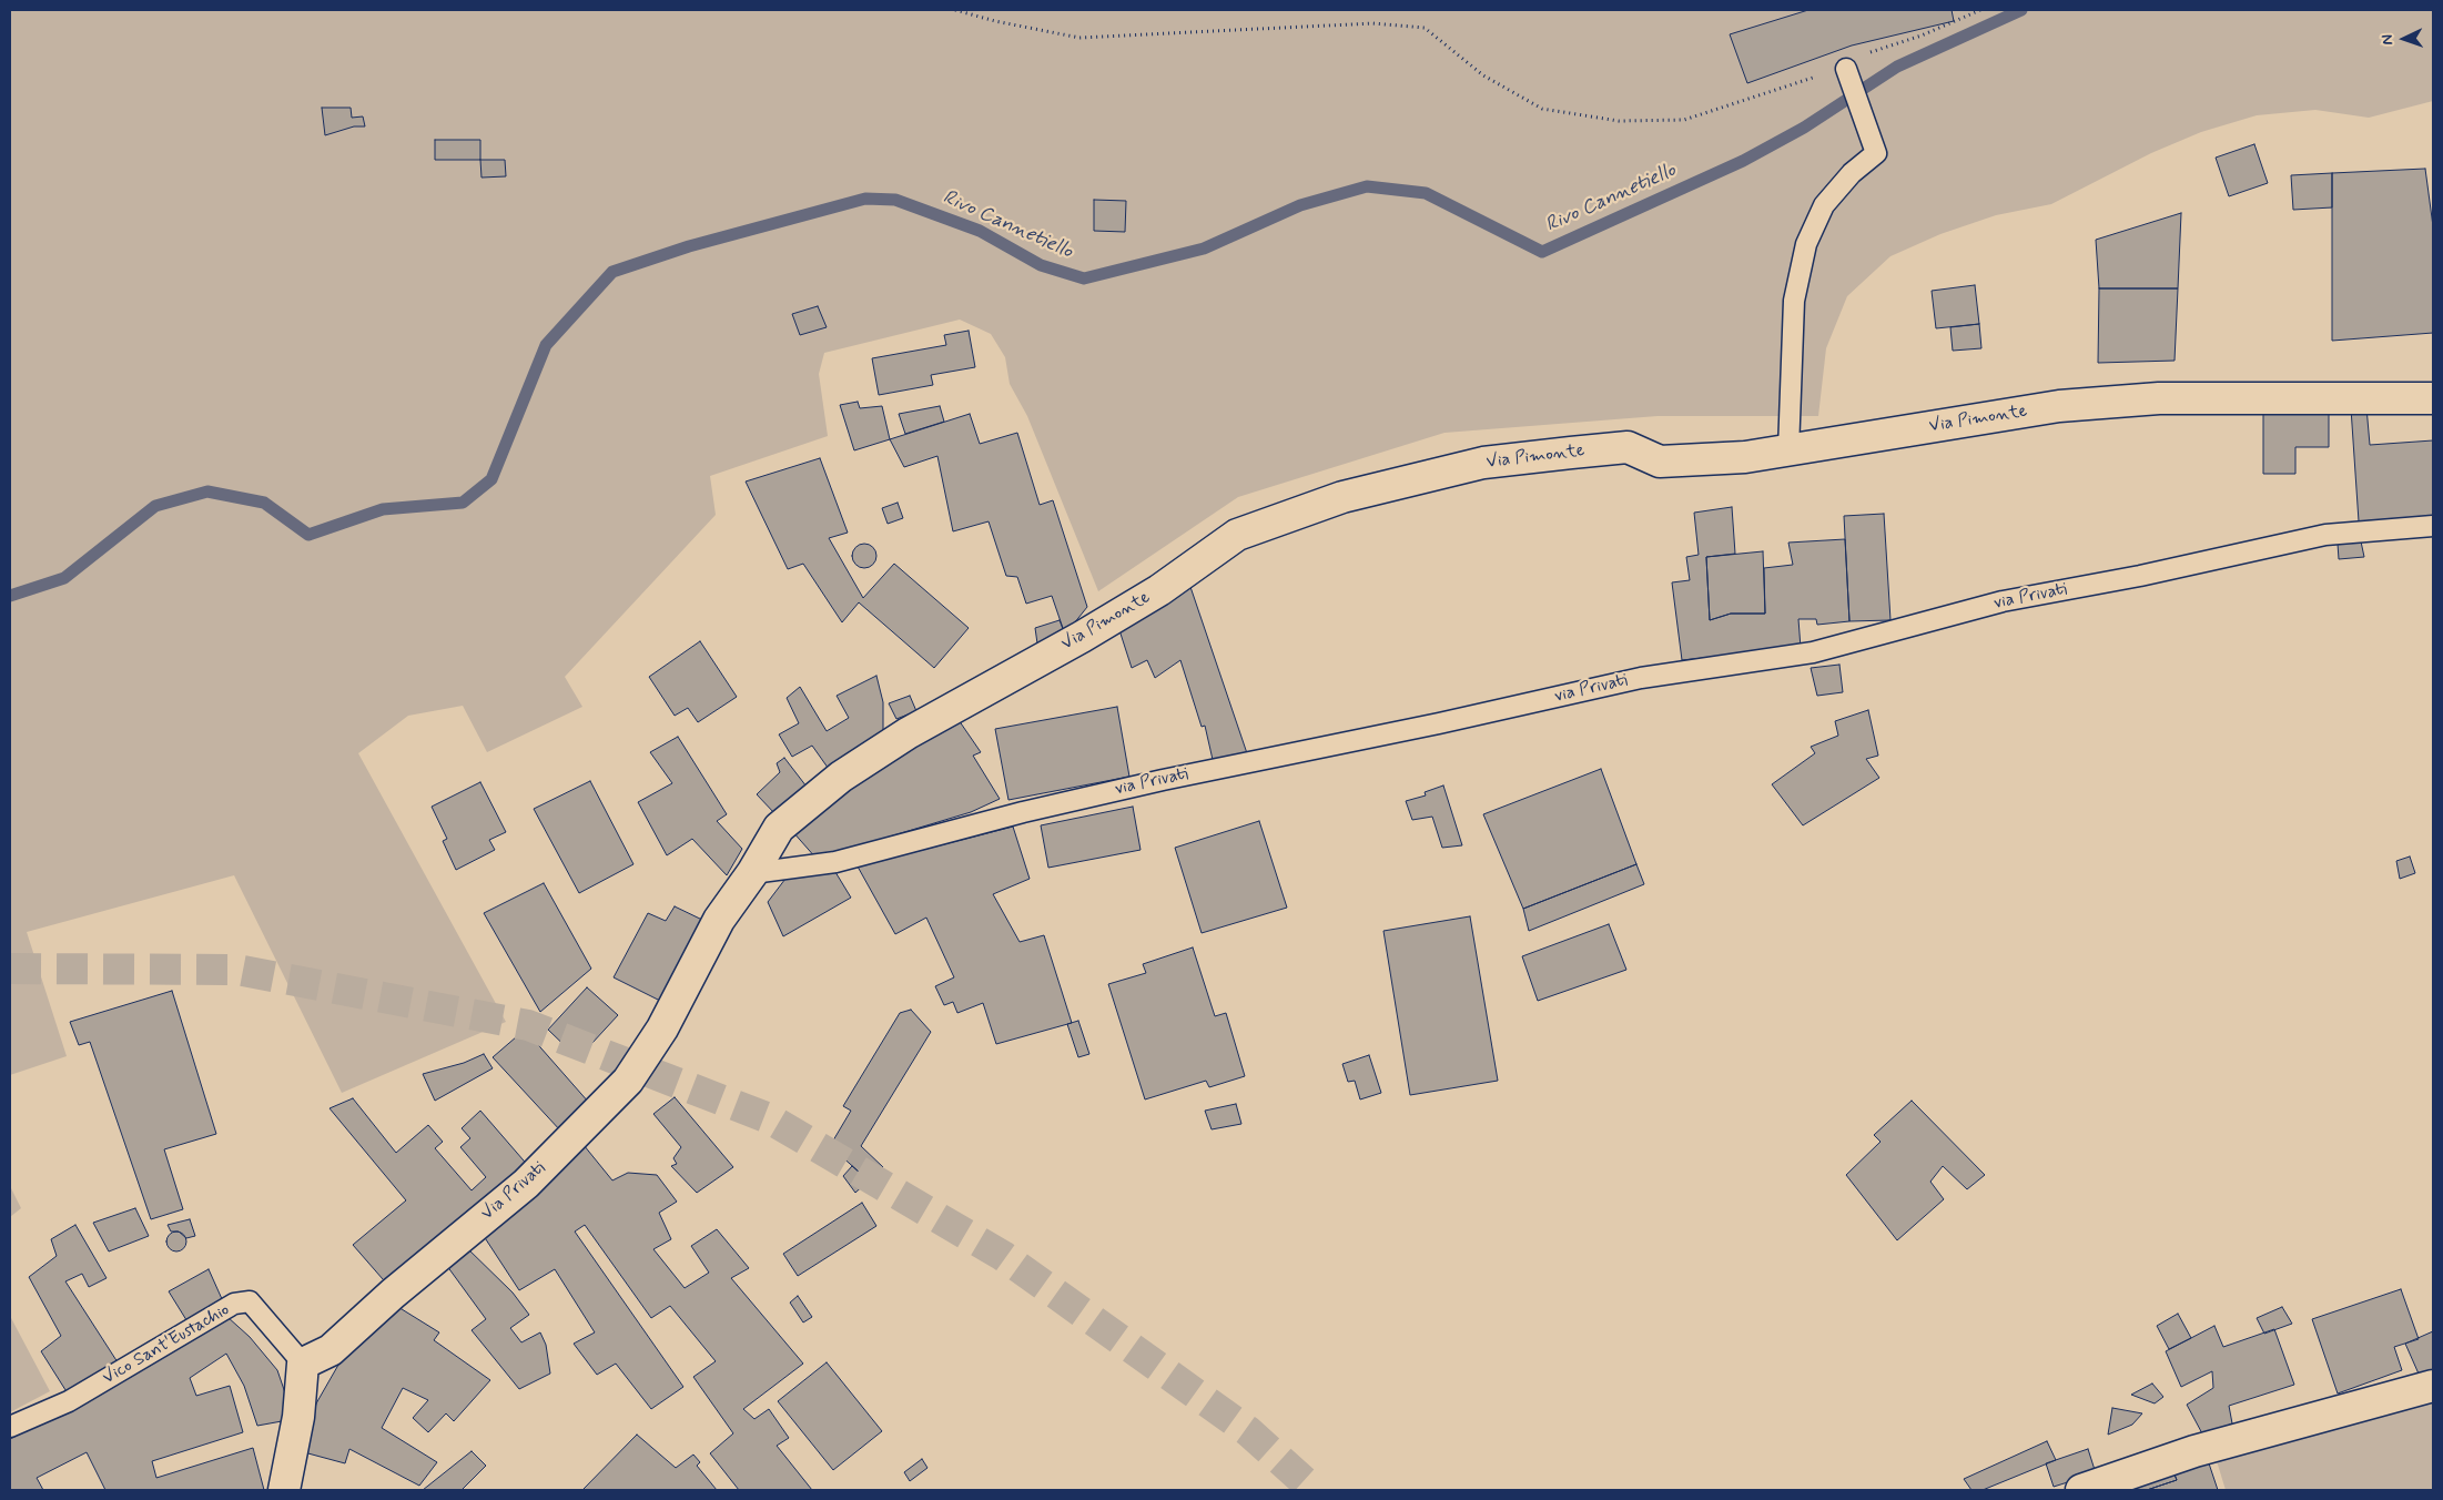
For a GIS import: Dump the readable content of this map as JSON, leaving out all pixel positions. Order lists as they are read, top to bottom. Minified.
{"streets":{"street":["Via Pimonte","Via Privati"],"lane":["via Privati","Vico Sant'Eustachio"]},"crossings":[["Via Pimonte","via Privati"],["Via Pimonte","Via Privati"],["via Privati","Via Privati"],["Via Privati","Vico Sant'Eustachio"]],"water":["Rivo Cannetiello"],"north":"left"}
